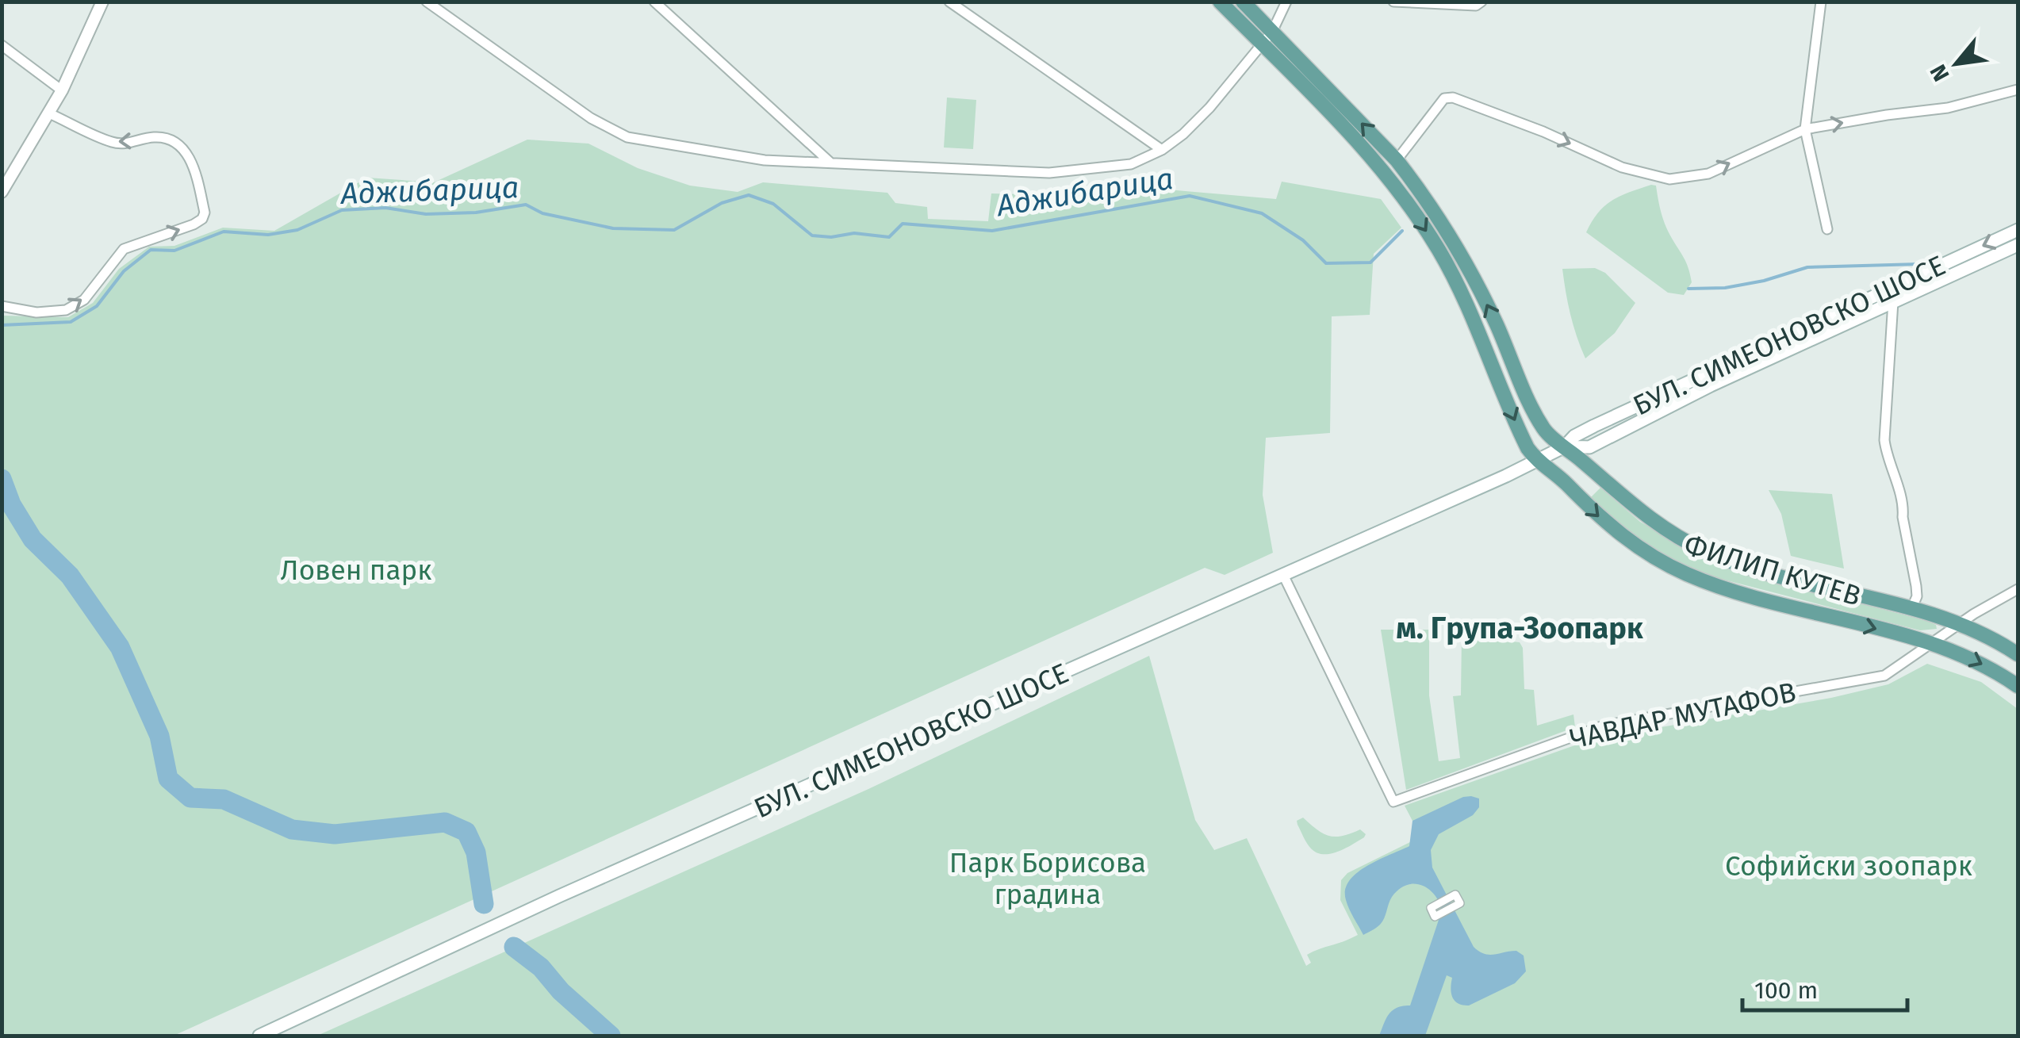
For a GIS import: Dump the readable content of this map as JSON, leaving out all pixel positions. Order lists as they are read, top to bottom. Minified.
{"streets":{"main road":["БУЛ. СИМЕОНОВСКО ШОСЕ","ФИЛИП КУТЕВ"],"street":["ЧАВДАР МУТАФОВ"]},"crossings":[["БУЛ. СИМЕОНОВСКО ШОСЕ","ФИЛИП КУТЕВ"],["БУЛ. СИМЕОНОВСКО ШОСЕ","ЧАВДАР МУТАФОВ"],["ФИЛИП КУТЕВ","ЧАВДАР МУТАФОВ"]],"districts":["м. Група-Зоопарк"],"water":["Аджибарица"],"parks":["Ловен парк","Парк Борисова градина","Софийски зоопарк"],"scale_bar":"100 m","north":"bottom left"}
